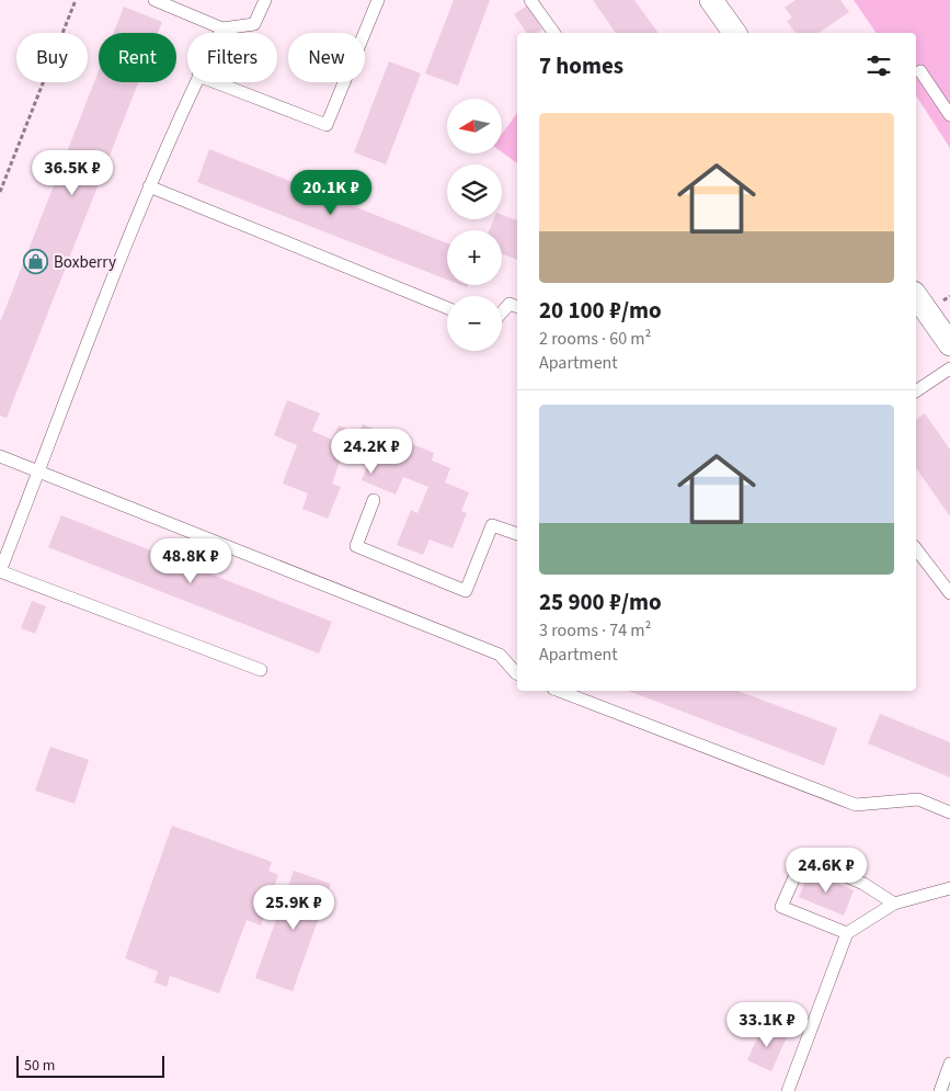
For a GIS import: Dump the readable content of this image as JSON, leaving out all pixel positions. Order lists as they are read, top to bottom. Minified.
{"places":{"shop":["Boxberry"]},"scale_bar":"50 m","north":"left","page":{"chip":["Buy","Rent","Filters","New"],"heading":"7 homes","map_buttons":["+","−"],"list":[{"name":"20 100 ₽/mo","note":"2 rooms · 60 m² · Apartment"},{"name":"25 900 ₽/mo","note":"3 rooms · 74 m² · Apartment"}],"price":["36.5K ₽","20.1K ₽","24.2K ₽","48.8K ₽","24.6K ₽","25.9K ₽","33.1K ₽"],"scale":"50 m"}}
